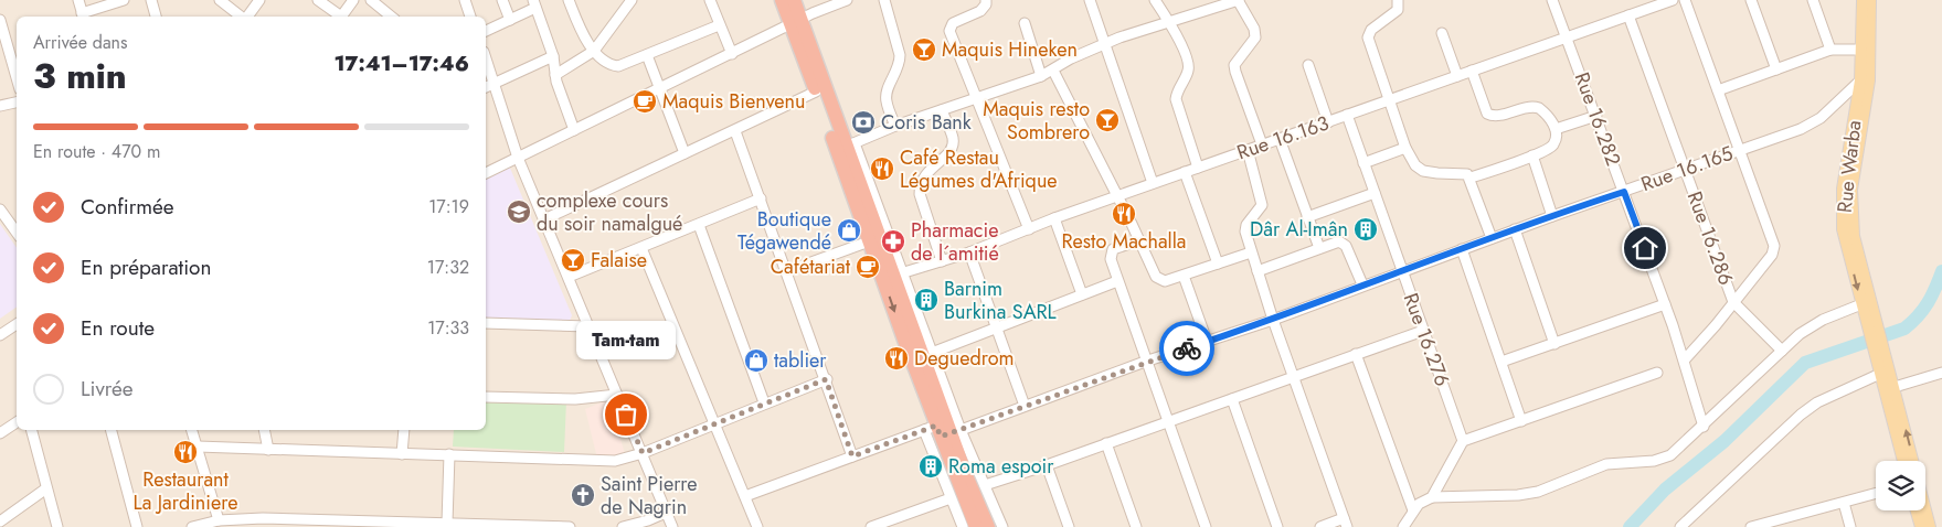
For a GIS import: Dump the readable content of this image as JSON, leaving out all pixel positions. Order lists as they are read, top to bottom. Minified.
{"streets":{"main road":["Rue Warba"],"street":["Rue 16.282","Rue 16.163","Rue 16.165","Rue 16.286","Rue 16.276"]},"crossings":[["Rue 16.282","Rue 16.163"],["Rue 16.282","Rue 16.165"],["Rue 16.163","Rue 16.286"],["Rue 16.163","Rue 16.276"],["Rue Warba","Rue 16.165"],["Rue 16.165","Rue 16.286"],["Rue 16.165","Rue 16.276"]],"places":{"bar":["Maquis Hineken","Maquis resto Sombrero","Falaise"],"cafe":["Maquis Bienvenu","Cafétariat"],"bank":["Coris Bank"],"restaurant":["Café Restau Légumes d'Afrique","Resto Machalla","Deguedrom","Restaurant La Jardiniere"],"school or university":["complexe cours du soir namalgué"],"building":["Dâr Al-Imân","Barnim Burkina SARL","Roma espoir"],"shop":["Boutique Tégawendé","tablier"],"pharmacy":["Pharmacie de l´amitié"],"other":["Tam-tam"],"church":["Saint Pierre de Nagrin"]},"page":{"heading":["3 min","Arrivée dans","17:41–17:46"],"bar":"En route · 470 m","list":[["Confirmée","17:19"],["En préparation","17:32"],["En route","17:33"],"Livrée"],"bubble":"Tam-tam"}}
